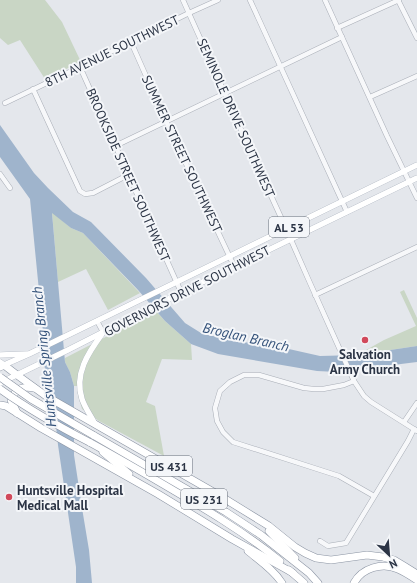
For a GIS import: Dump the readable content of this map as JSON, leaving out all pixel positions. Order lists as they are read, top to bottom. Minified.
{"streets":{"highway":["US 431","US 231"],"main road":["AL 53","GOVERNORS DRIVE SOUTHWEST"],"street":["8TH AVENUE SOUTHWEST","SEMINOLE DRIVE SOUTHWEST","SUMMER STREET SOUTHWEST","BROOKSIDE STREET SOUTHWEST"]},"crossings":[["8TH AVENUE SOUTHWEST","SEMINOLE DRIVE SOUTHWEST"],["8TH AVENUE SOUTHWEST","SUMMER STREET SOUTHWEST"],["8TH AVENUE SOUTHWEST","BROOKSIDE STREET SOUTHWEST"],["SEMINOLE DRIVE SOUTHWEST","GOVERNORS DRIVE SOUTHWEST"],["SUMMER STREET SOUTHWEST","GOVERNORS DRIVE SOUTHWEST"],["BROOKSIDE STREET SOUTHWEST","GOVERNORS DRIVE SOUTHWEST"],["GOVERNORS DRIVE SOUTHWEST","US 431"],["US 431","US 231"]],"water":["Broglan Branch","Huntsville Spring Branch"],"places":["Salvation Army Church","Huntsville Hospital Medical Mall"],"north":"bottom right"}
